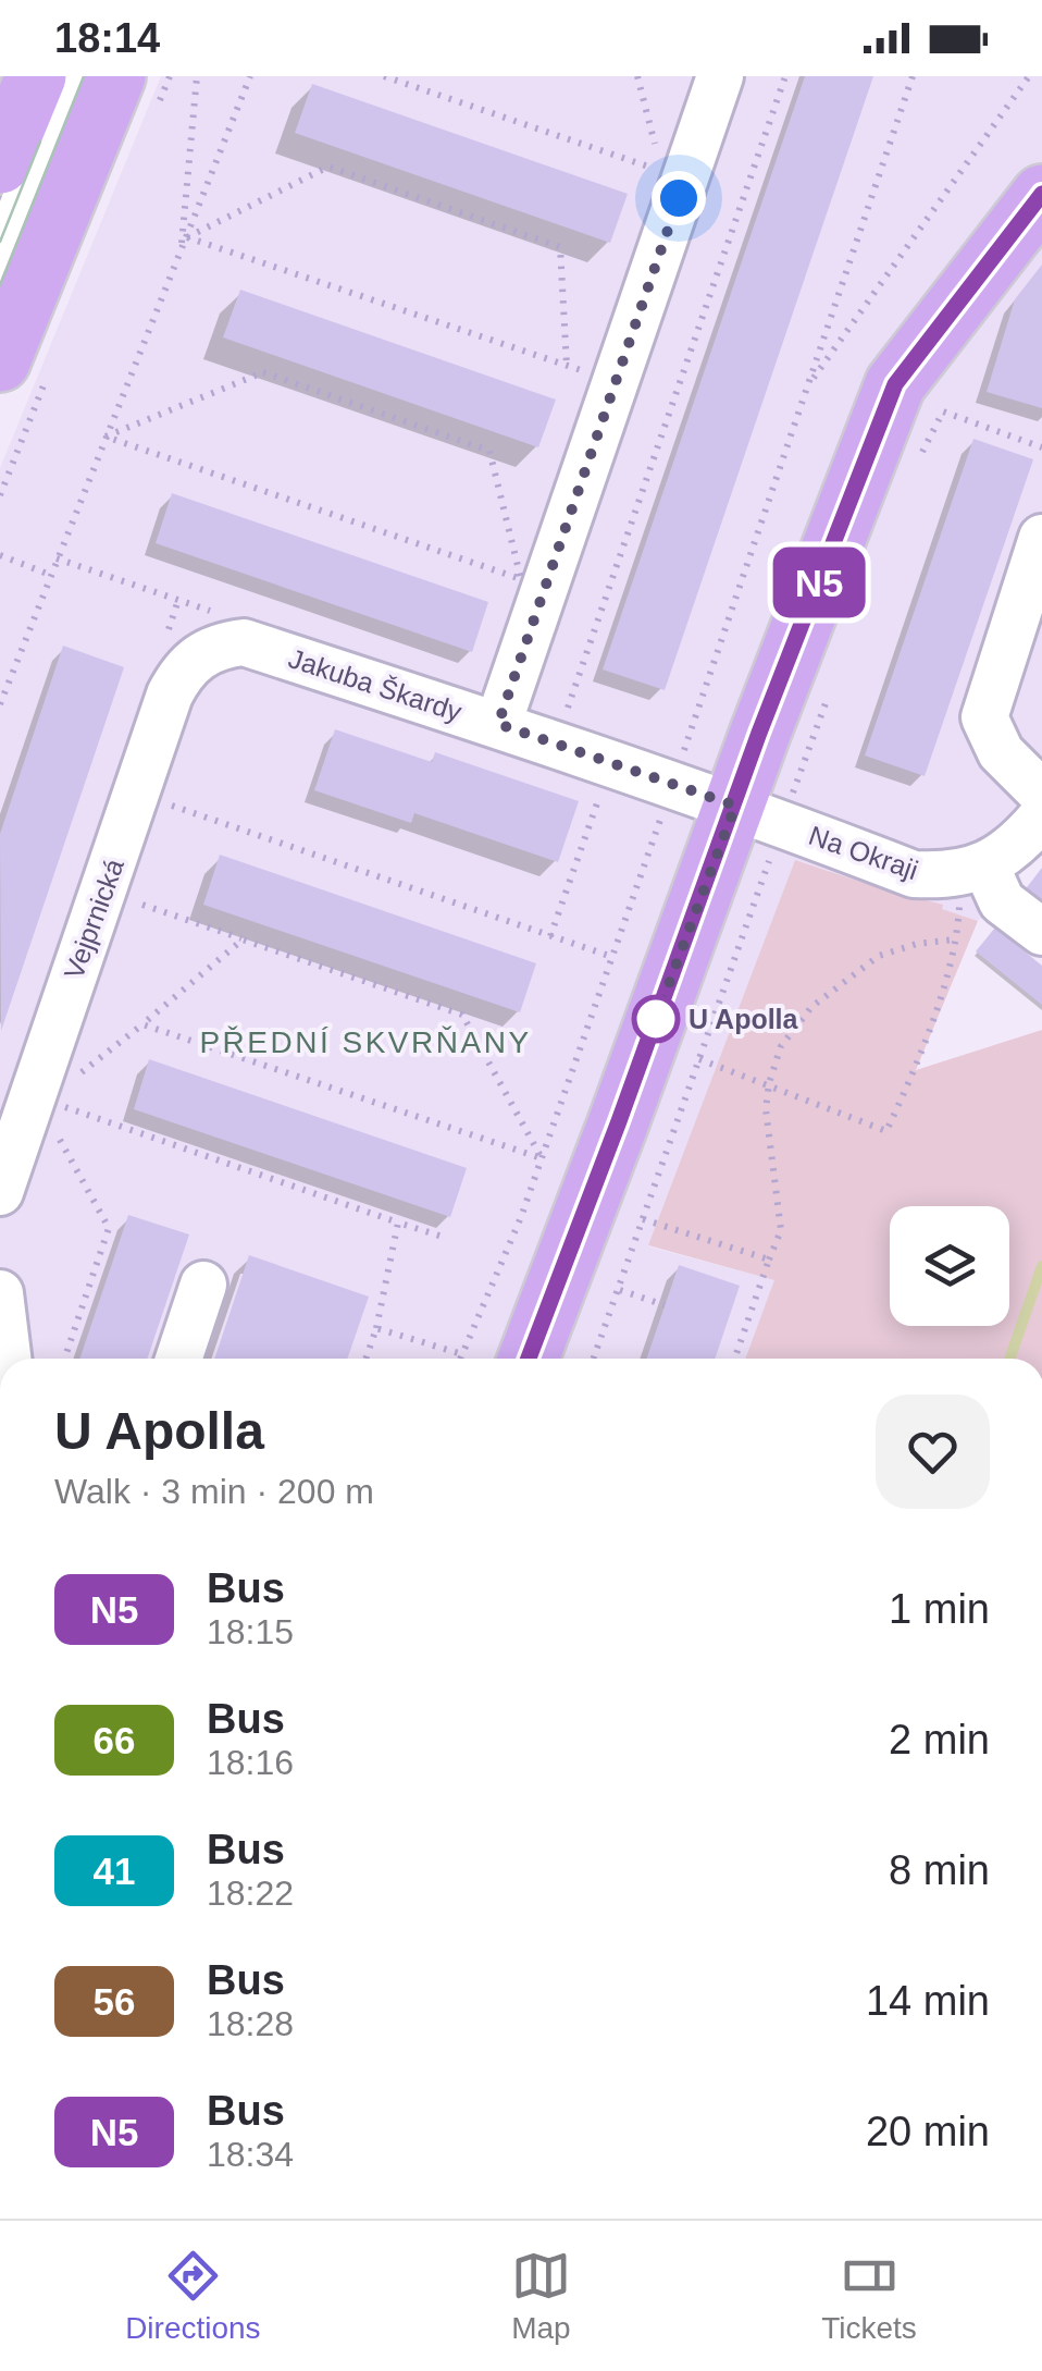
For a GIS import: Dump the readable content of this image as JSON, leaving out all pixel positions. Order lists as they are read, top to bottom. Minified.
{"streets":{"street":["Jakuba Škardy","Na Okraji","Vejprnická"]},"crossings":[["Jakuba Škardy","Na Okraji"],["Jakuba Škardy","Vejprnická"]],"districts":["PŘEDNÍ SKVRŇANY"],"places":["U Apolla"],"lines":["bus line N5"],"page":{"status":"18:14","on_map":"N5","heading":["U Apolla","Walk · 3 min · 200 m"],"list":[{"mark":"N5","name":"Bus","note":"18:15","value":"1 min"},{"mark":"66","name":"Bus","note":"18:16","value":"2 min"},{"mark":"41","name":"Bus","note":"18:22","value":"8 min"},{"mark":"56","name":"Bus","note":"18:28","value":"14 min"},{"mark":"N5","name":"Bus","note":"18:34","value":"20 min"}],"tabs":["Directions","Map","Tickets"]}}
